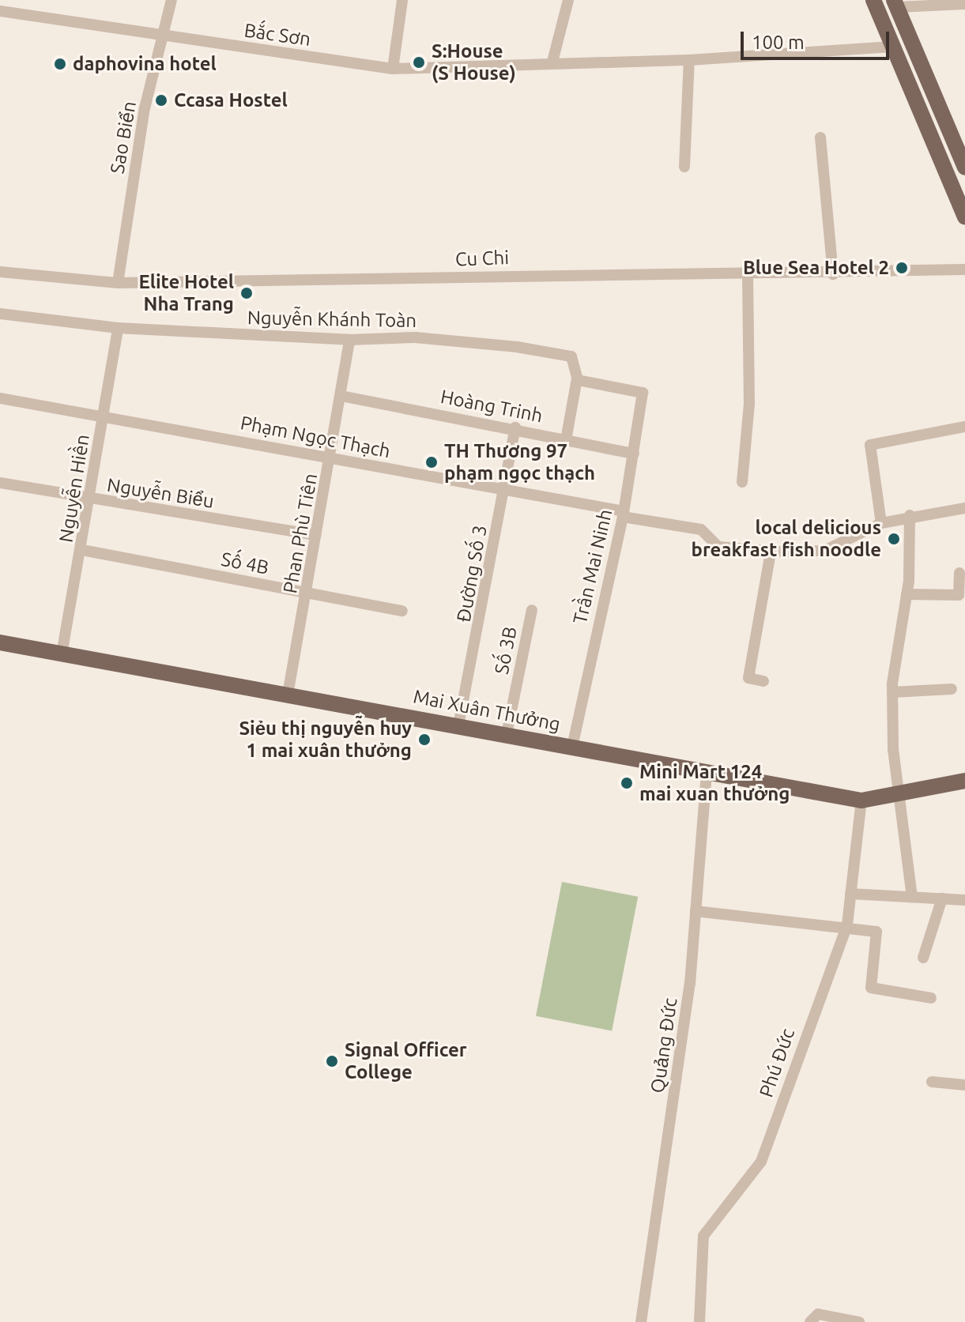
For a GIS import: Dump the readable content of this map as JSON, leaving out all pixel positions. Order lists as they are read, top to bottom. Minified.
{"streets":{"main road":["Mai Xuân Thưởng"],"street":["Bắc Sơn","Sao Biển","Cu Chi","Nguyễn Khánh Toàn","Hoàng Trinh","Phạm Ngọc Thạch","Nguyễn Hiền","Nguyễn Biểu","Phan Phù Tiên","Số 4B","Trần Mai Ninh","Đường Số 3","Số 3B","Quảng Đức","Phú Đức"]},"crossings":[["Bắc Sơn","Sao Biển"],["Sao Biển","Cu Chi"],["Nguyễn Khánh Toàn","Nguyễn Hiền"],["Nguyễn Khánh Toàn","Phan Phù Tiên"],["Nguyễn Khánh Toàn","Trần Mai Ninh"],["Hoàng Trinh","Phan Phù Tiên"],["Hoàng Trinh","Trần Mai Ninh"],["Hoàng Trinh","Đường Số 3"],["Phạm Ngọc Thạch","Nguyễn Hiền"],["Phạm Ngọc Thạch","Phan Phù Tiên"],["Phạm Ngọc Thạch","Trần Mai Ninh"],["Phạm Ngọc Thạch","Đường Số 3"],["Nguyễn Hiền","Nguyễn Biểu"],["Nguyễn Hiền","Số 4B"],["Nguyễn Hiền","Mai Xuân Thưởng"],["Nguyễn Biểu","Phan Phù Tiên"],["Phan Phù Tiên","Số 4B"],["Phan Phù Tiên","Mai Xuân Thưởng"],["Trần Mai Ninh","Mai Xuân Thưởng"],["Đường Số 3","Mai Xuân Thưởng"],["Số 3B","Mai Xuân Thưởng"],["Mai Xuân Thưởng","Quảng Đức"],["Mai Xuân Thưởng","Phú Đức"]],"places":["S:House (S House)","daphovina hotel","Ccasa Hostel","Blue Sea Hotel 2","Elite Hotel Nha Trang","TH Thương 97 phạm ngọc thạch","local delicious breakfast fish noodle","Siẻu thị nguyễn huy 1 mai xuân thưởng","Mini Mart 124 mai xuan thưởng","Signal Officer College"],"scale_bar":"100 m"}
